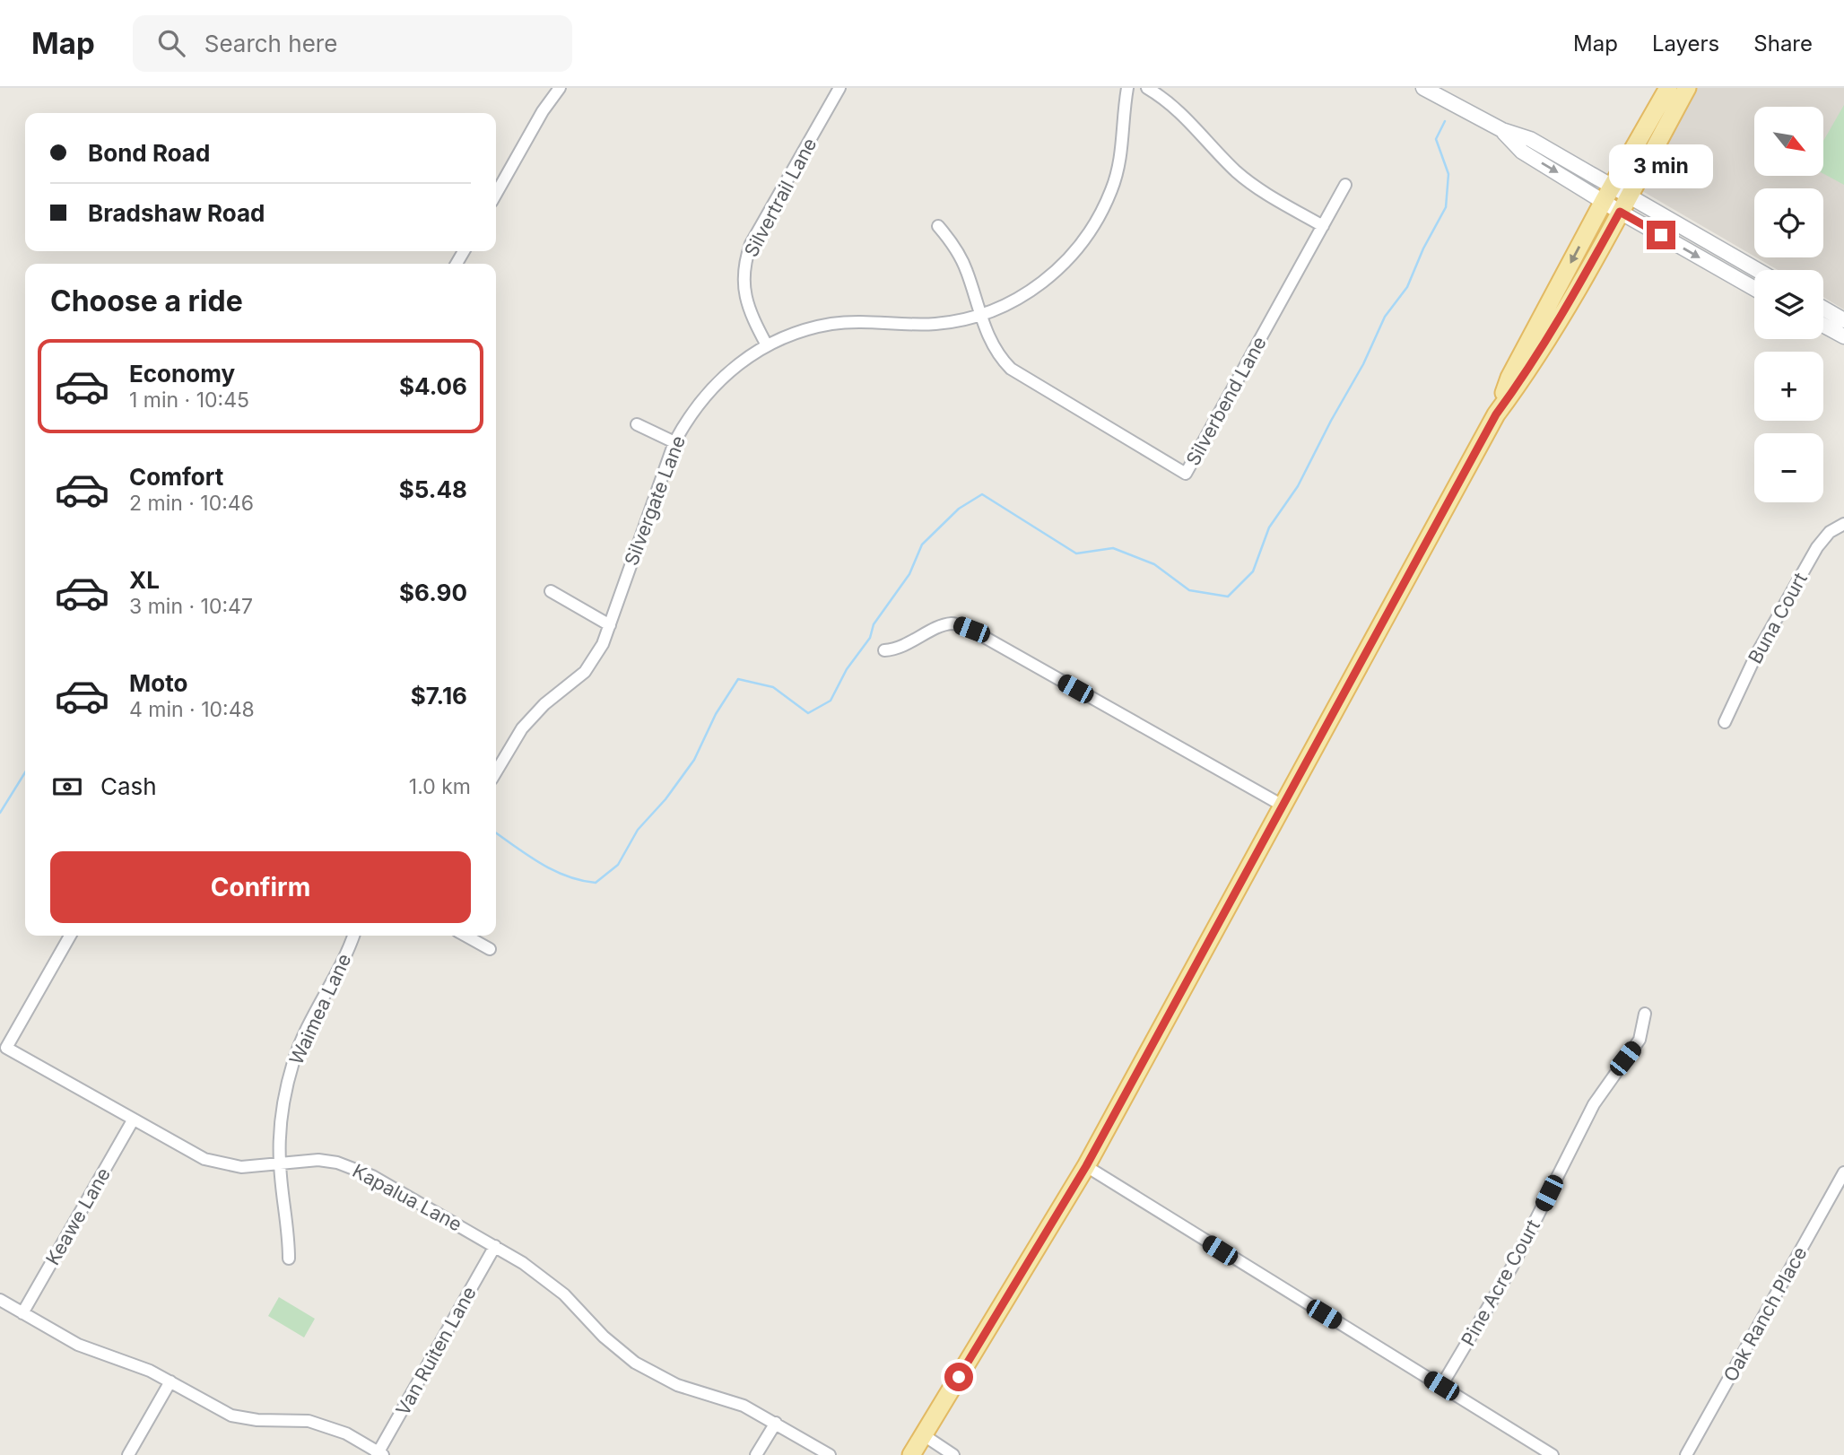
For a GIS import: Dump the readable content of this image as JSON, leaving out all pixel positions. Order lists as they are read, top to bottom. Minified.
{"streets":{"street":["Silvertrail Lane","Silverbend Lane","Silvergate Lane","Buna Court","Waimea Lane","Kapalua Lane","Keawe Lane","Pine Acre Court","Oak Ranch Place","Van Ruiten Lane"]},"crossings":[["Silvertrail Lane","Silvergate Lane"],["Silverbend Lane","Silvergate Lane"],["Waimea Lane","Kapalua Lane"],["Kapalua Lane","Keawe Lane"],["Kapalua Lane","Van Ruiten Lane"]],"north":"bottom right","page":{"header":"Map","search":"Search here","nav":["Map","Layers","Share"],"map_buttons":["+","−"],"banner":["Bond Road","Bradshaw Road"],"bubble":"3 min","heading":"Choose a ride","list":[{"name":"Economy","note":"1 min · 10:45","value":"$4.06"},{"name":"Comfort","note":"2 min · 10:46","value":"$5.48"},{"name":"XL","note":"3 min · 10:47","value":"$6.90"},{"name":"Moto","note":"4 min · 10:48","value":"$7.16"}],"pay":["Cash","1.0 km"],"buttons":"Confirm"}}
